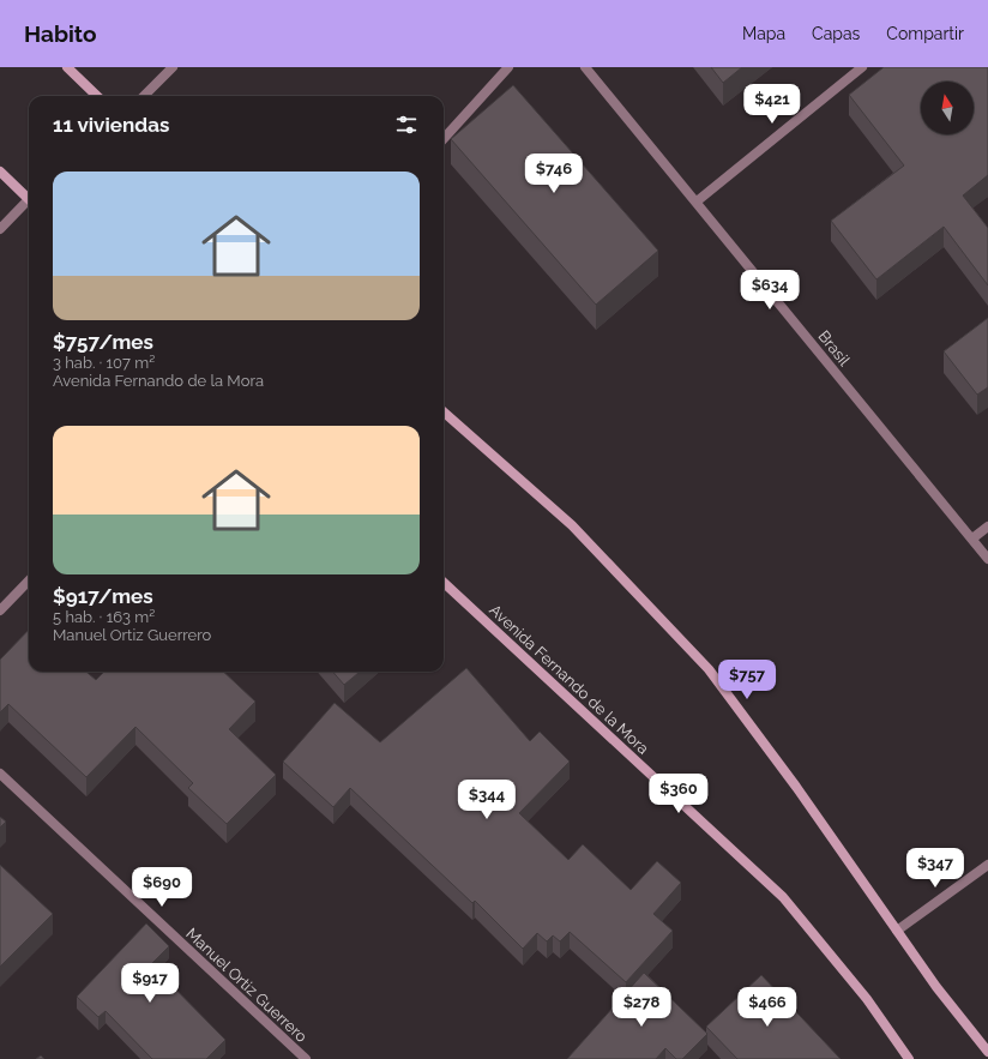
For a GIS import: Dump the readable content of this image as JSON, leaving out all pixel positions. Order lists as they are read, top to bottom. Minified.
{"streets":{"main road":["Avenida Fernando de la Mora"],"street":["Brasil","Manuel Ortiz Guerrero"]},"north":"top","page":{"header":"Habito","nav":["Mapa","Capas","Compartir"],"price":["$421","$746","$634","$757","$360","$344","$347","$690","$917","$278","$466"],"heading":"11 viviendas","list":[{"name":"$757/mes","note":"3 hab. · 107 m² · Avenida Fernando de la Mora"},{"name":"$917/mes","note":"5 hab. · 163 m² · Manuel Ortiz Guerrero"}]}}
